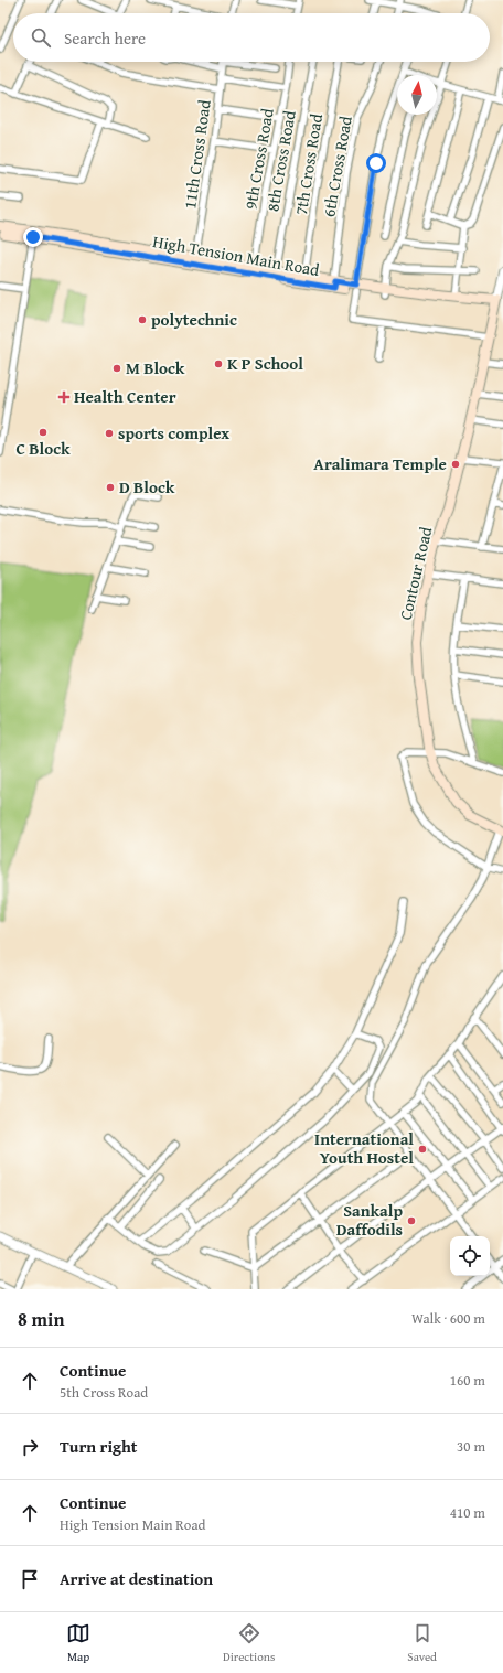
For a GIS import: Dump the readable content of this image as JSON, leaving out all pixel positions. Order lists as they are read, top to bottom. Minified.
{"streets":{"main road":["High Tension Main Road","Contour Road"],"street":["11th Cross Road","9th Cross Road","8th Cross Road","7th Cross Road","6th Cross Road"]},"crossings":[["6th Cross Road","High Tension Main Road"],["High Tension Main Road","Contour Road"]],"places":{"other":["polytechnic","K P School","M Block","C Block","sports complex","Aralimara Temple","D Block","International Youth Hostel","Sankalp Daffodils"],"health":["Health Center"]},"north":"top","page":{"search":"Search here","heading":["8 min","Walk · 600 m"],"list":[["Continue","5th Cross Road","160 m"],["Turn right","30 m"],["Continue","High Tension Main Road","410 m"],"Arrive at destination"],"nav":["Map","Directions","Saved"]}}
